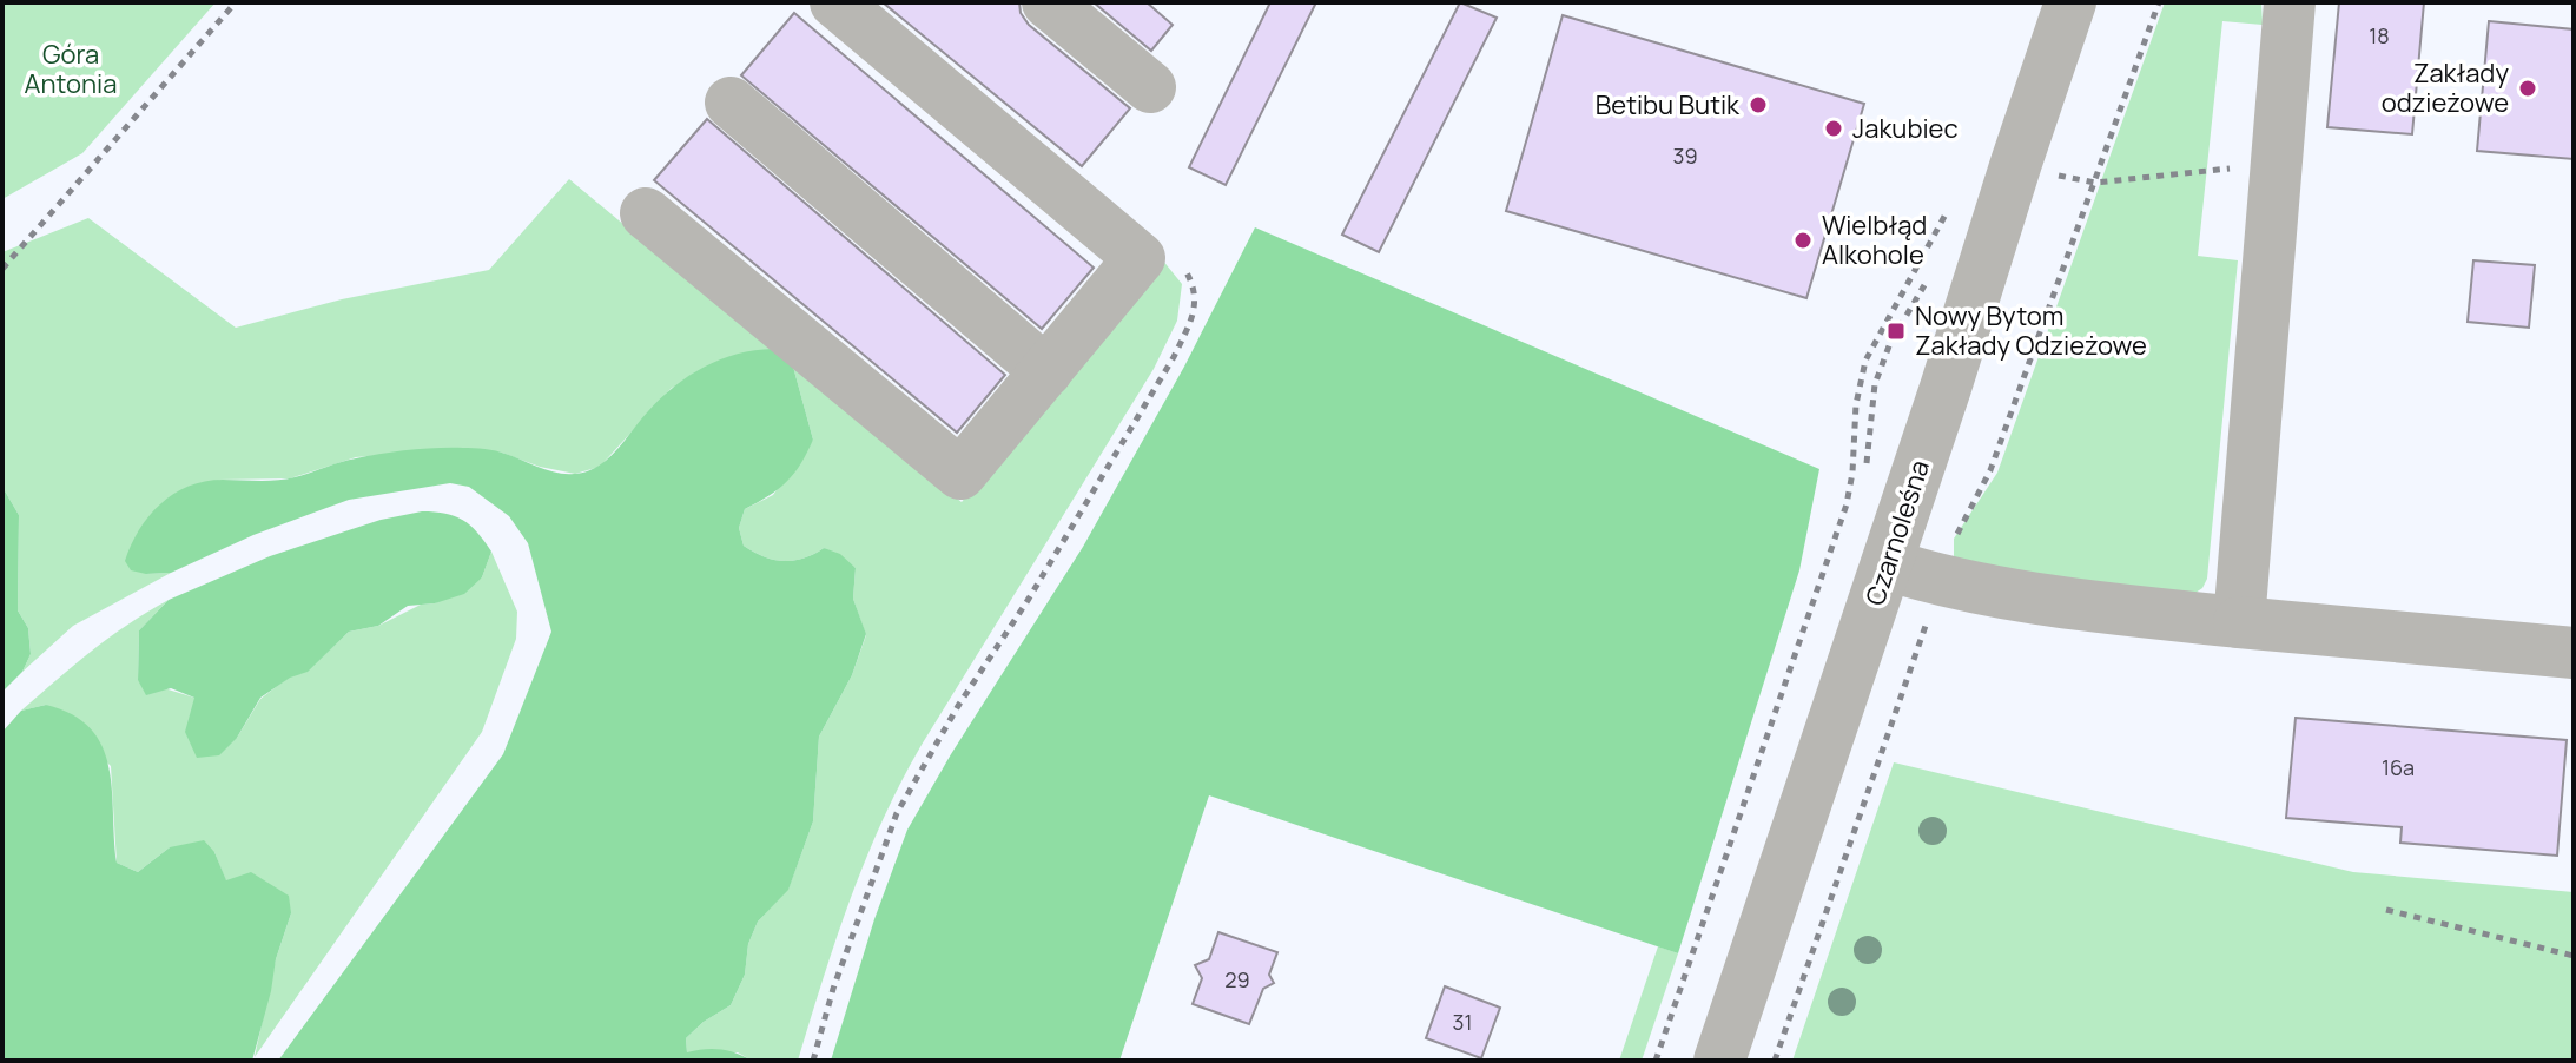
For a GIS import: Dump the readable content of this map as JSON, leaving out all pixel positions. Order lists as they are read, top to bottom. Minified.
{"streets":{"street":["Czarnoleśna"]},"parks":["Góra Antonia"],"places":{"other":["Zakłady odzieżowe","Betibu Butik","Jakubiec","Wielbłąd Alkohole"],"transit":["Nowy Bytom Zakłady Odzieżowe"]},"house_numbers":["18","39","16a","29","31"]}
